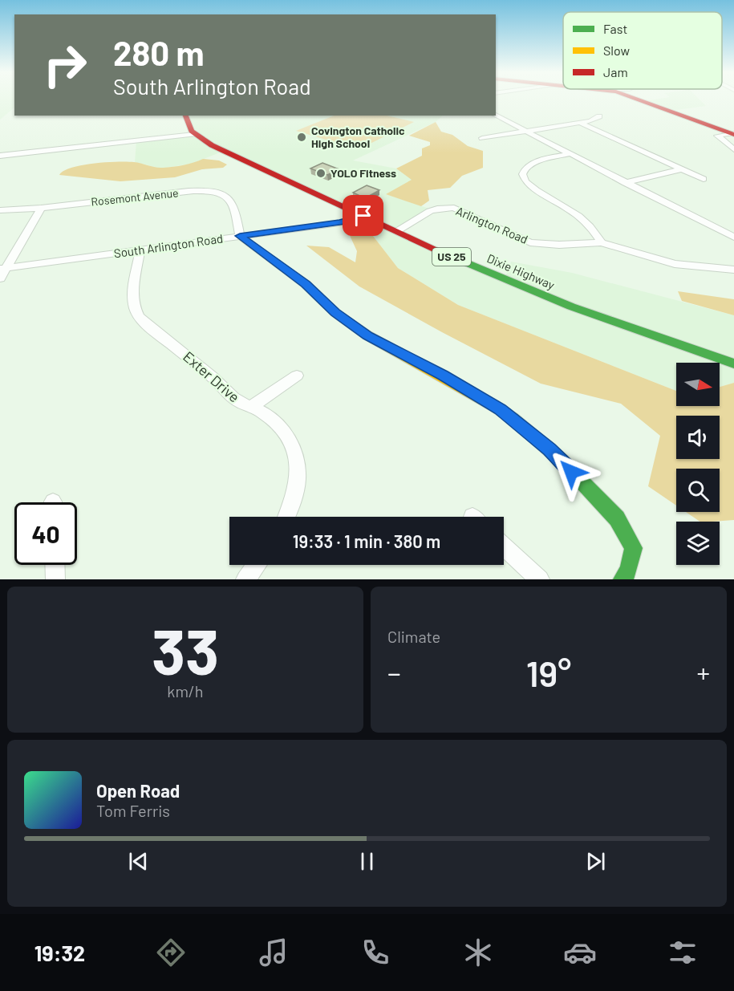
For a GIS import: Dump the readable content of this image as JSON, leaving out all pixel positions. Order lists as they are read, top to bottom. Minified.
{"streets":{"street":["Rosemont Avenue","Arlington Road","South Arlington Road","US 25","Dixie Highway","Exter Drive"]},"crossings":[["Rosemont Avenue","South Arlington Road"],["Arlington Road","Dixie Highway"],["South Arlington Road","Dixie Highway"],["South Arlington Road","Exter Drive"]],"places":["Covington Catholic High School","YOLO Fitness"],"legend":["Fast","Slow","Jam"],"north":"right","page":{"turn":["280 m","South Arlington Road"],"limit":"40","trip":"19:33 · 1 min · 380 m","tile":[["33","km/h"],"Climate"],"heat":["−","19°","+"],"song":["Open Road","Tom Ferris"],"tabs":"19:32"}}
